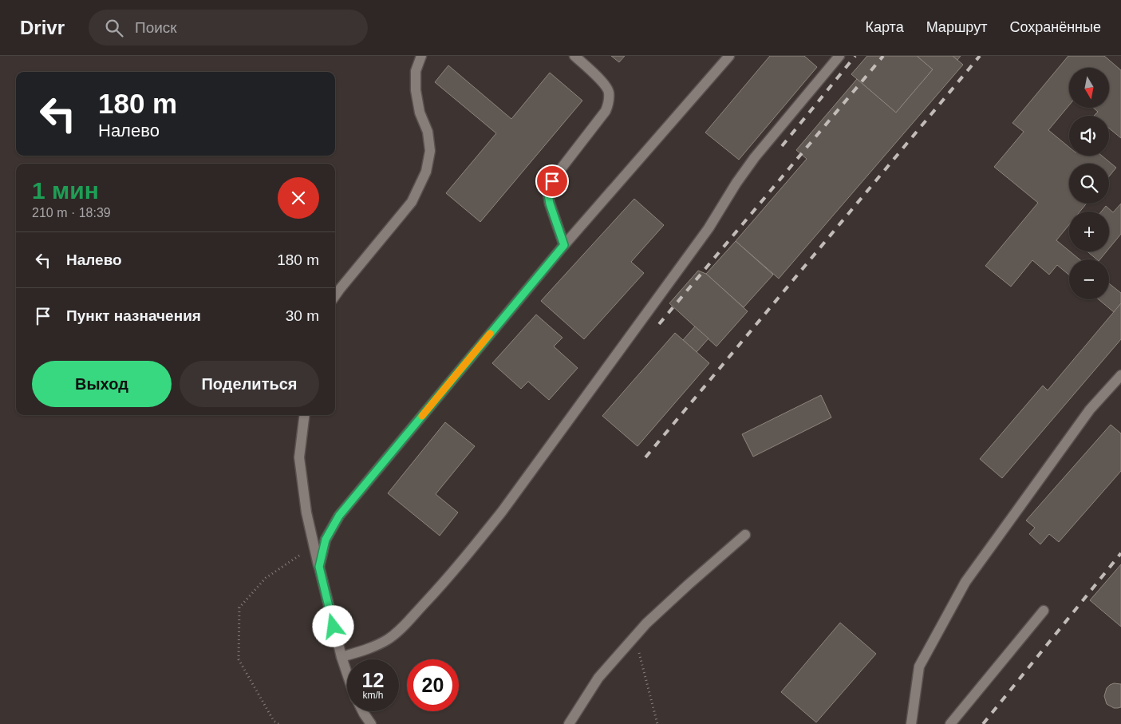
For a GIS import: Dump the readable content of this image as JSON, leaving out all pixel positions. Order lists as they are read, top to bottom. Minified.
{"north":"bottom","page":{"header":"Drivr","search":"Поиск","nav":["Карта","Маршрут","Сохранённые"],"map_buttons":["+","−"],"turn":["180 m","Налево"],"heading":["1 мин","210 m · 18:39"],"list":[{"name":"Налево","value":"180 m"},{"name":"Пункт назначения","value":"30 m"}],"buttons":["Выход","Поделиться"],"speed":"12 km/h","limit":"20"}}
